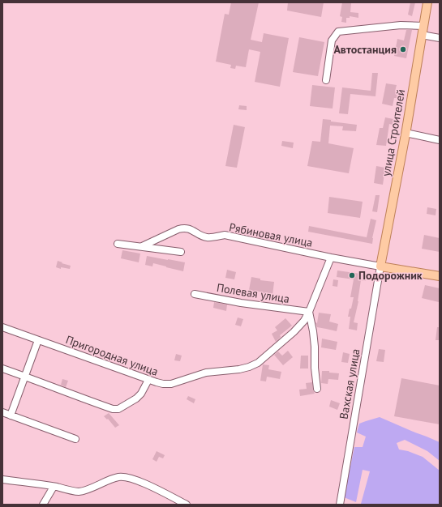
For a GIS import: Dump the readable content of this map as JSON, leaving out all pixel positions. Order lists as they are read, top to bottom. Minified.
{"streets":{"main road":["улица Строителей"],"street":["Рябиновая улица","Полевая улица","Пригородная улица","Вахская улица"]},"crossings":[["улица Строителей","Рябиновая улица"],["улица Строителей","Вахская улица"],["Рябиновая улица","Пригородная улица"],["Рябиновая улица","Вахская улица"],["Полевая улица","Пригородная улица"]],"places":["Автостанция","Подорожник"]}
